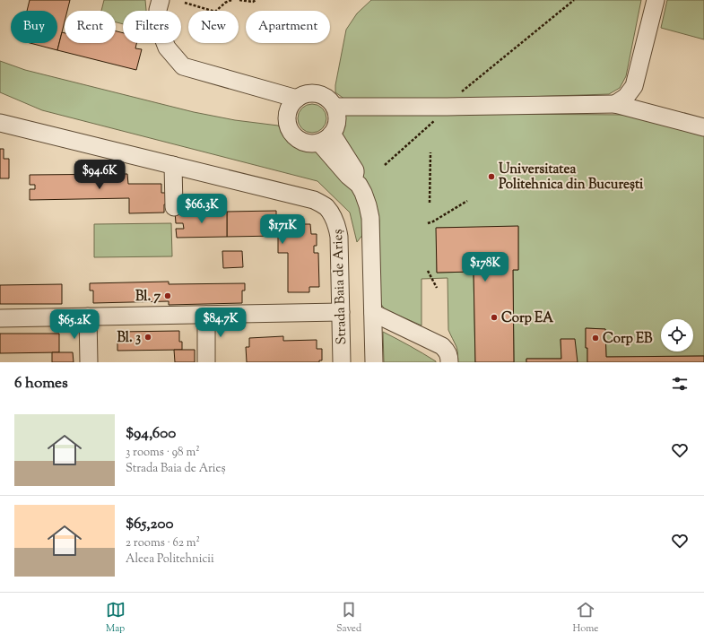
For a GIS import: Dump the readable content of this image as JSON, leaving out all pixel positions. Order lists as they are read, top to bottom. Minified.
{"streets":{"street":["Strada Baia de Arieș"]},"places":["Universitatea Politehnica din București","Bl. 7","Corp EA","Bl. 3","Corp EB"],"page":{"chip":["Buy","Rent","Filters","New","Apartment"],"price":["$94.6K","$66.3K","$171K","$178K","$84.7K","$65.2K"],"heading":"6 homes","list":[{"name":"$94,600","note":"3 rooms · 98 m² · Strada Baia de Arieș"},{"name":"$65,200","note":"2 rooms · 62 m² · Aleea Politehnicii"}],"tabs":["Map","Saved","Home"]}}
